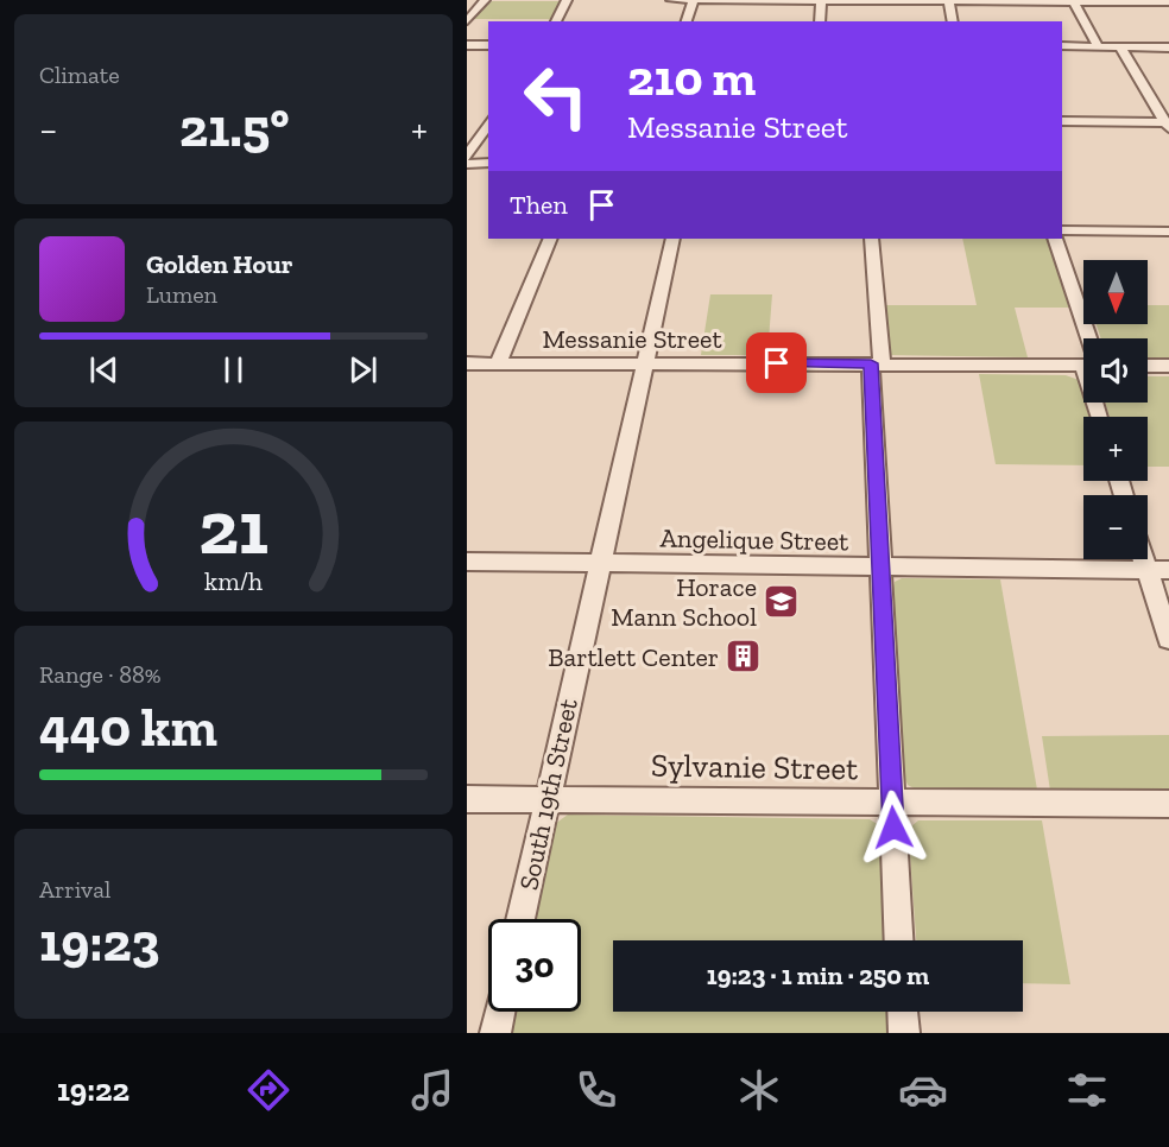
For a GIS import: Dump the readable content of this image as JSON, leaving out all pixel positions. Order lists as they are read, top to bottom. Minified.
{"streets":{"street":["Messanie Street","Angelique Street","Sylvanie Street","South 19th Street"]},"crossings":[["Messanie Street","South 19th Street"],["Angelique Street","South 19th Street"],["Sylvanie Street","South 19th Street"]],"places":{"school or university":["Horace Mann School"],"building":["Bartlett Center"]},"north":"bottom","page":{"tile":["Climate",["Range · 88%","440 km"],["Arrival","19:23"]],"turn":["210 m","Messanie Street"],"heat":["−","21.5°","+"],"then":"Then","song":["Golden Hour","Lumen"],"map_buttons":["+","−"],"limit":"30","trip":"19:23 · 1 min · 250 m","tabs":"19:22","gauge":["21","km/h"]}}
